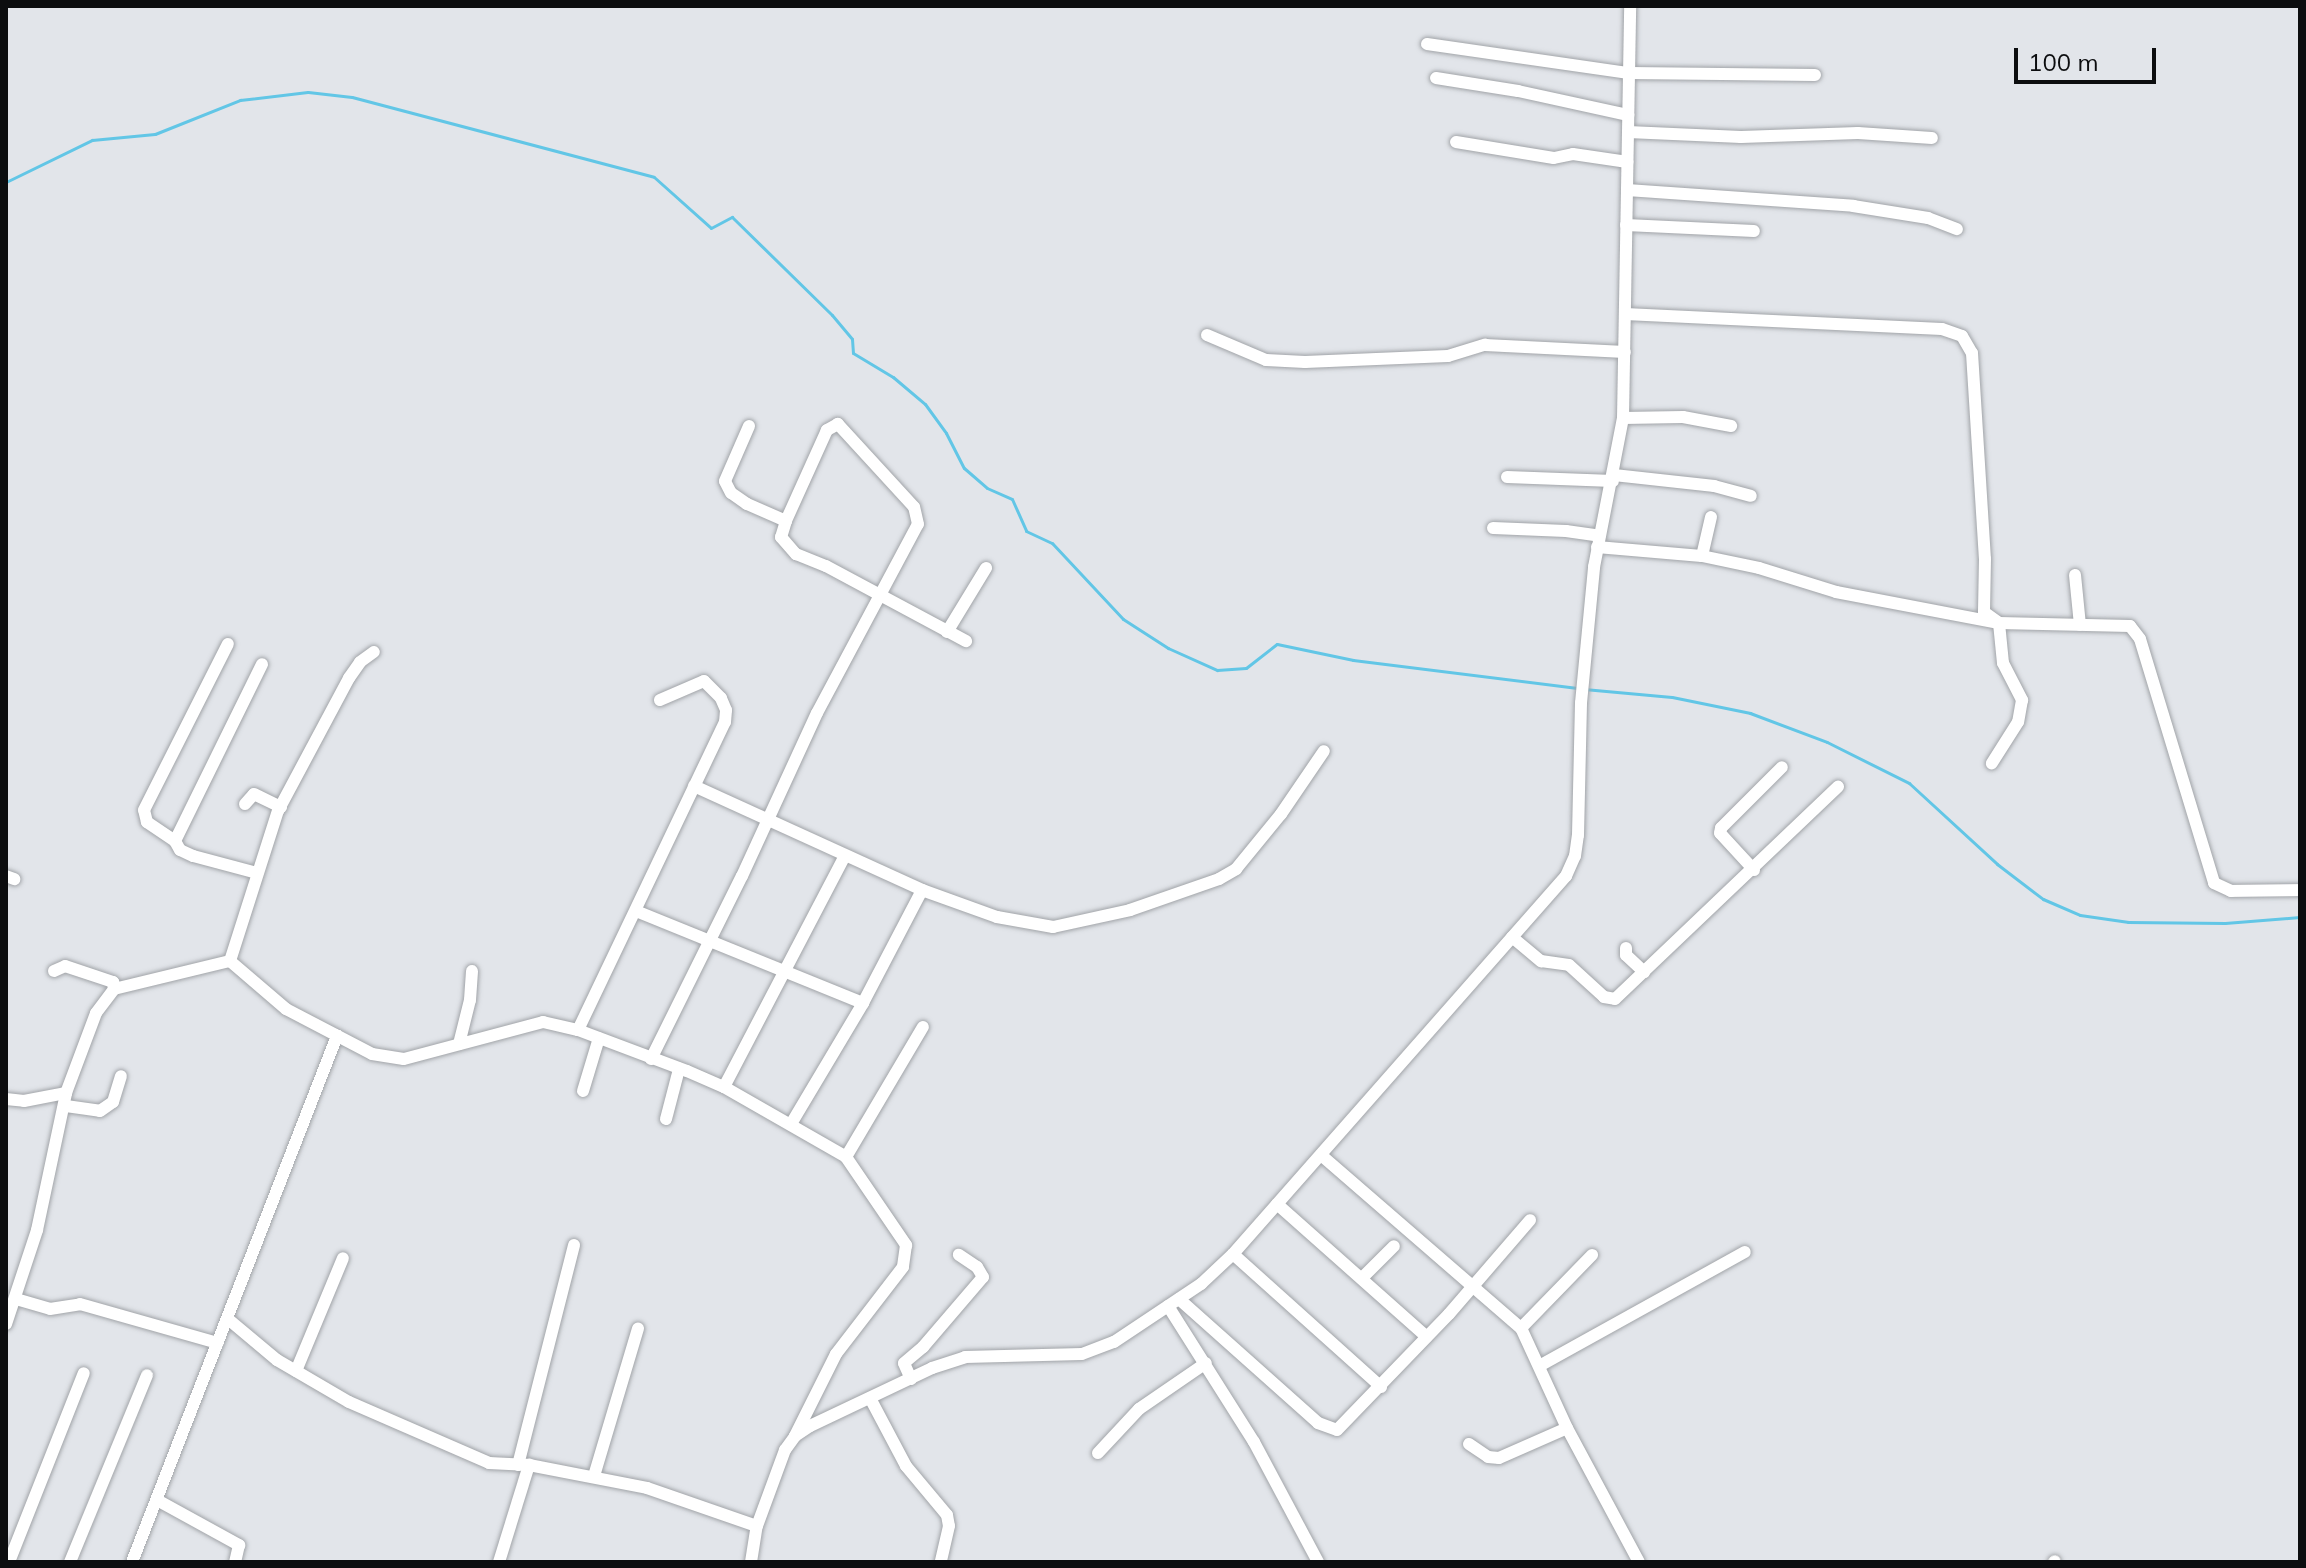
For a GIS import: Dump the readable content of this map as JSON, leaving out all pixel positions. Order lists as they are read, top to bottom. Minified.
{"scale_bar":"100 m"}
